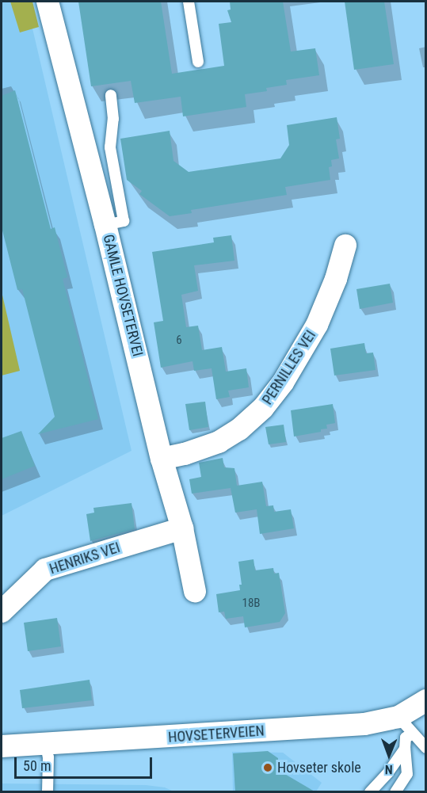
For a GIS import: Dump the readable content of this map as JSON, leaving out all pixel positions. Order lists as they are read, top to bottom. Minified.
{"streets":{"street":["GAMLE HOVSETERVEI","PERNILLES VEI","HENRIKS VEI","HOVSETERVEIEN"]},"crossings":[["GAMLE HOVSETERVEI","PERNILLES VEI"],["GAMLE HOVSETERVEI","HENRIKS VEI"]],"places":["Hovseter skole"],"house_numbers":["6","18B"],"scale_bar":"50 m","north":"bottom"}
